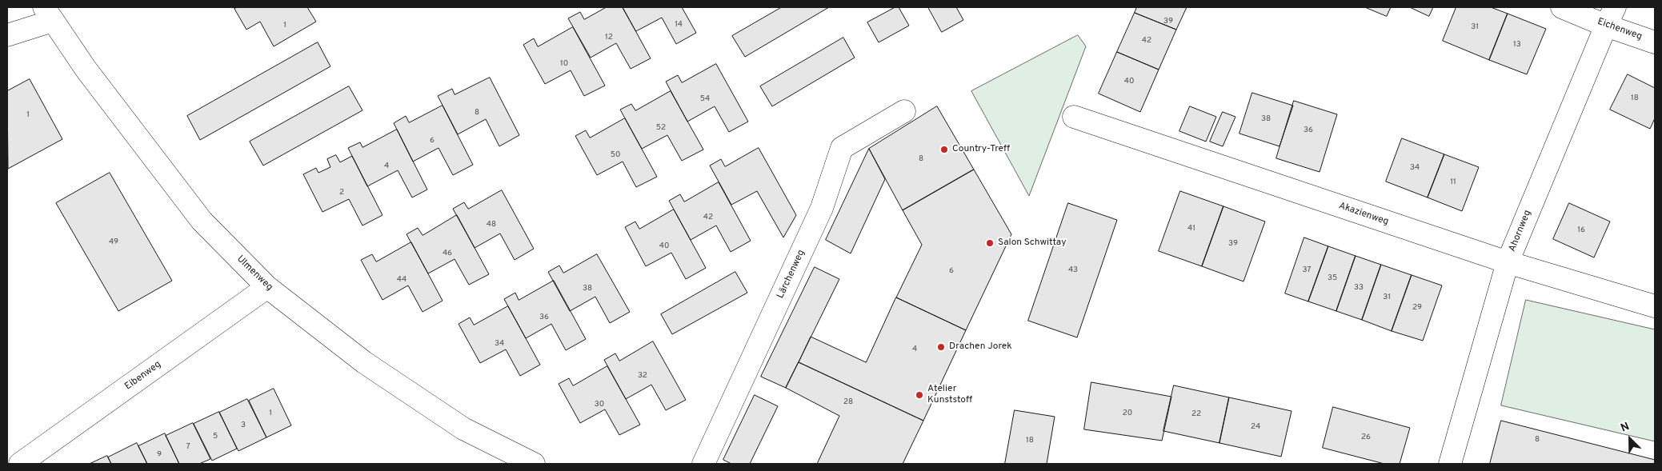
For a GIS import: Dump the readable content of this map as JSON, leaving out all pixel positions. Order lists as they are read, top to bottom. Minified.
{"streets":{"street":["Eichenweg","Akazienweg","Ahornweg","Ulmenweg","Lärchenweg","Eibenweg"]},"crossings":[["Eichenweg","Ahornweg"],["Akazienweg","Ahornweg"],["Ulmenweg","Eibenweg"]],"places":["Country-Treff","Salon Schwittay","Drachen Jorek","Atelier Kunststoff"],"house_numbers":["39","14","1","31","12","42","13","10","40","18","54","8","1","38","52","36","6","50","8","4","34","11","2","42","48","41","16","49","39","40","46","43","37","6","35","44","33","38","31","29","36","34","4","32","28","30","1","20","22","3","24","5","26","8","18","7","9"],"north":"top left"}
